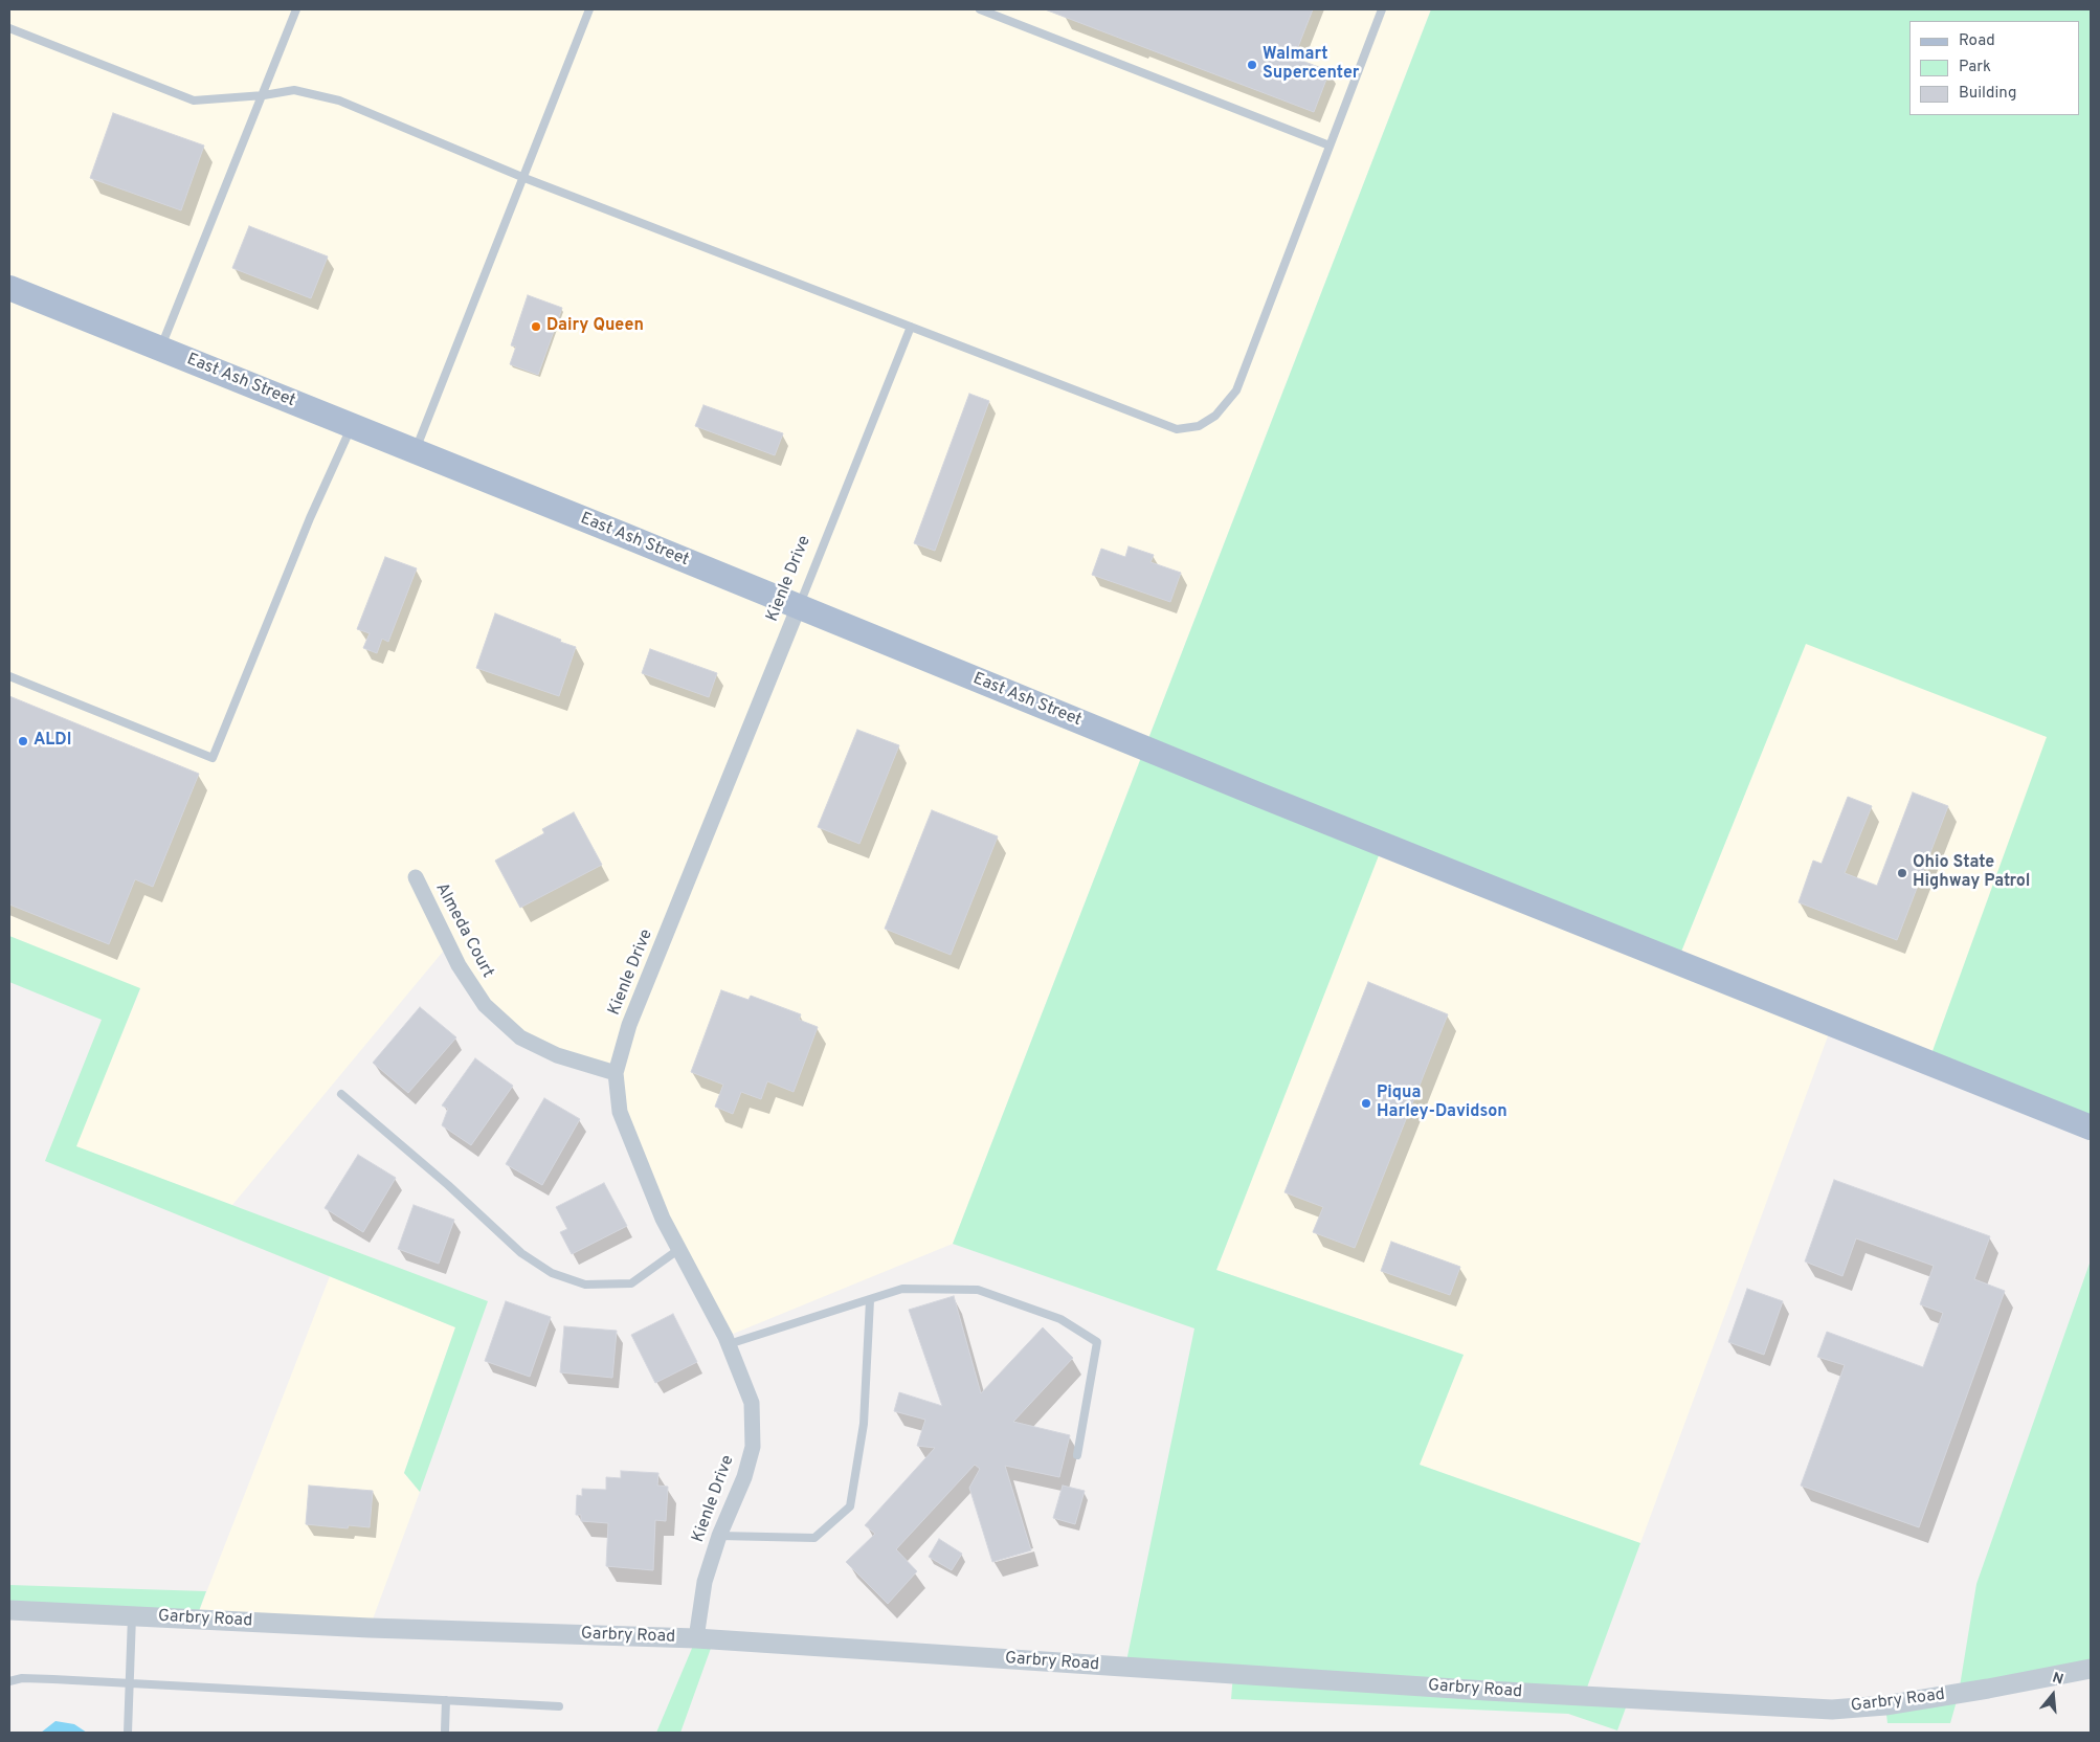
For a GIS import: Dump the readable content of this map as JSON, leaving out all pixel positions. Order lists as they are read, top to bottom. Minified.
{"streets":{"main road":["East Ash Street"],"street":["Kienle Drive","Almeda Court","Garbry Road"]},"crossings":[["East Ash Street","Kienle Drive"],["Kienle Drive","Almeda Court"],["Kienle Drive","Garbry Road"]],"places":["Walmart Supercenter","Dairy Queen","ALDI","Ohio State Highway Patrol","Piqua Harley-Davidson"],"legend":["Road","Park","Building"],"north":"top"}
